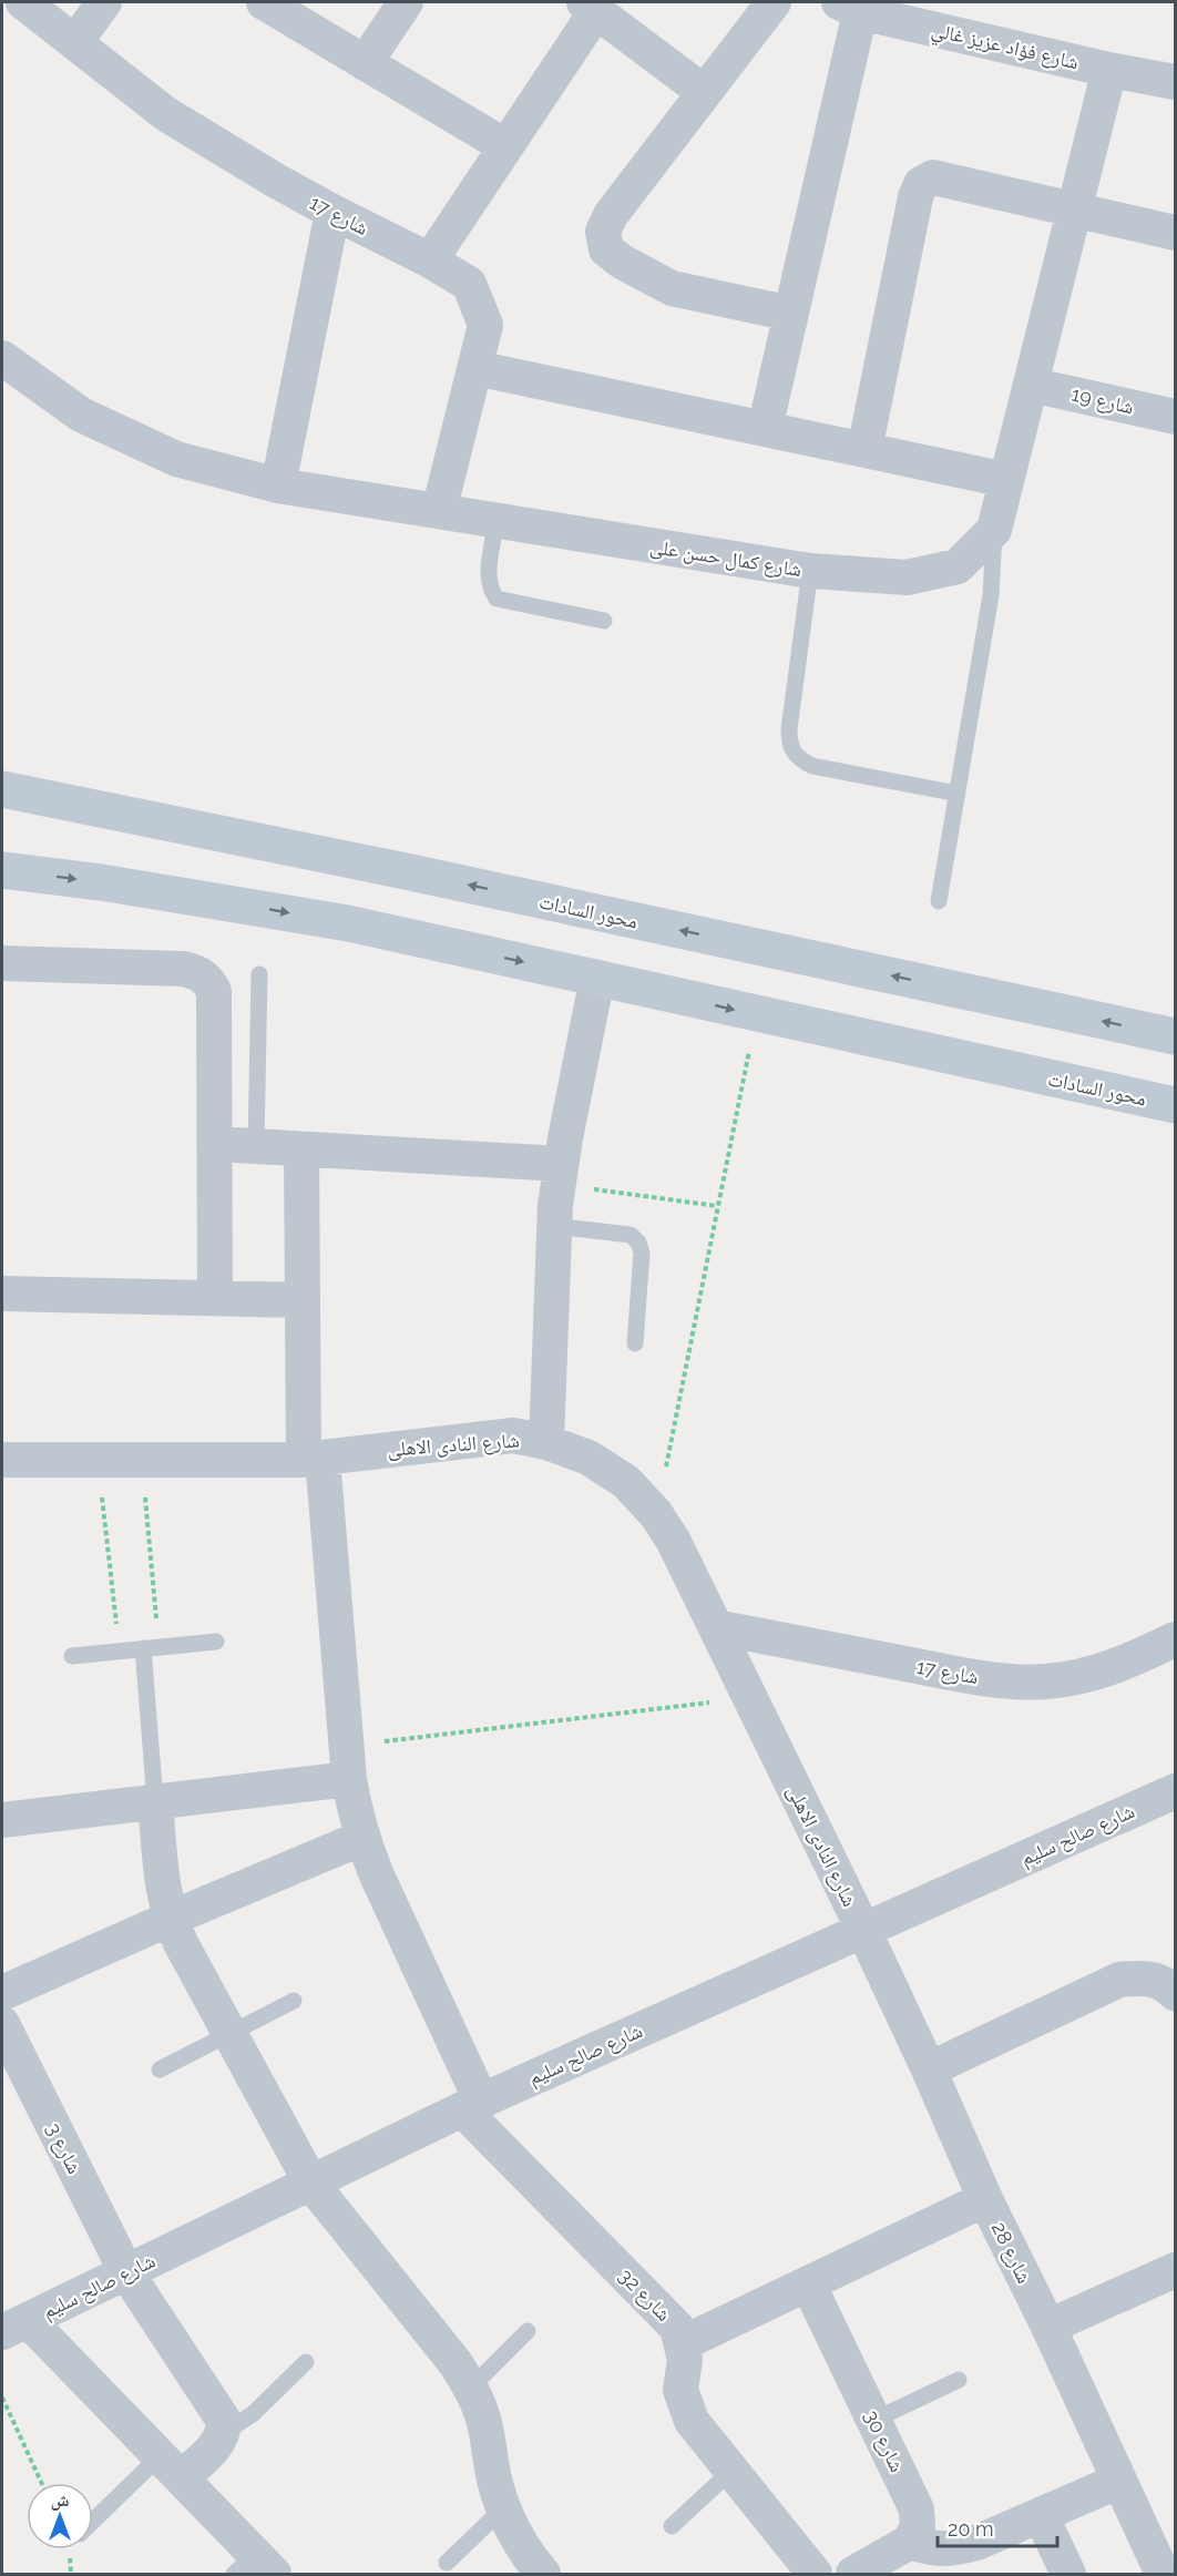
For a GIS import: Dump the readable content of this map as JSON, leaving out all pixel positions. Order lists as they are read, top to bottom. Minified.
{"streets":{"street":["شارع فؤاد عزيز غالي","شارع 17","شارع 19","شارع كمال حسن على","محور السادات","شارع النادى الاهلى","شارع صالح سليم","شارع 3","شارع 28","شارع 32","شارع 30"]},"crossings":[["شارع 17","شارع كمال حسن على"],["شارع 17","شارع النادى الاهلى"],["شارع النادى الاهلى","شارع صالح سليم"],["شارع النادى الاهلى","شارع 28"],["شارع صالح سليم","شارع 3"],["شارع صالح سليم","شارع 28"],["شارع صالح سليم","شارع 32"]],"scale_bar":"20 m","north":"top"}
